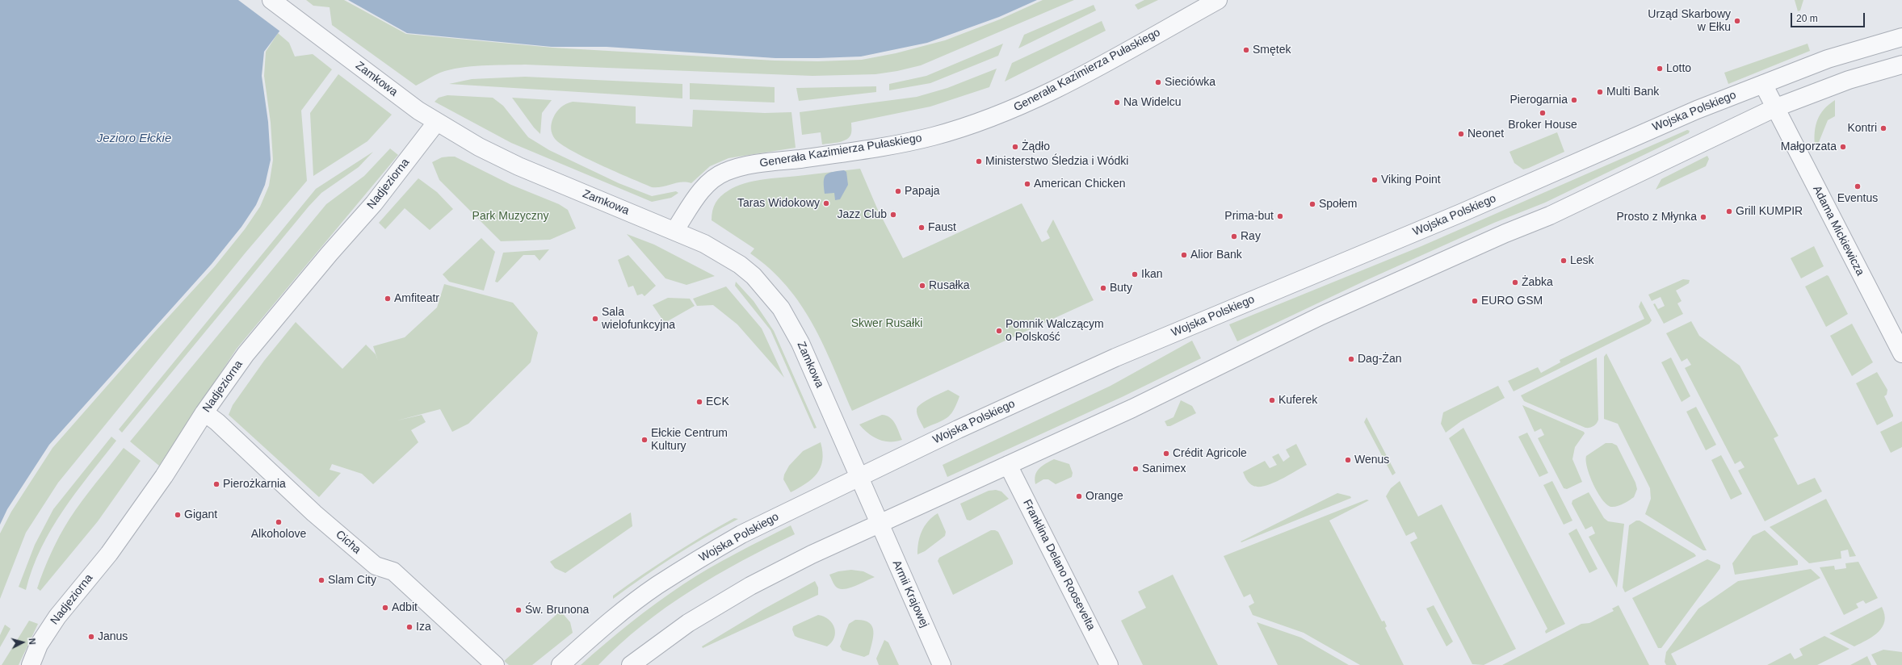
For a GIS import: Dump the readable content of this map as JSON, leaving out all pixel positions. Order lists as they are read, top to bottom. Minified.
{"streets":{"street":["Generała Kazimierza Pułaskiego","Zamkowa","Wojska Polskiego","Nadjeziorna","Adama Mickiewicza","Cicha","Franklina Delano Roosevelta","Armii Krajowej"]},"crossings":[["Generała Kazimierza Pułaskiego","Zamkowa"],["Zamkowa","Wojska Polskiego"],["Zamkowa","Nadjeziorna"],["Zamkowa","Armii Krajowej"],["Wojska Polskiego","Adama Mickiewicza"],["Nadjeziorna","Cicha"]],"water":["Jezioro Ełckie"],"parks":["Park Muzyczny","Skwer Rusałki"],"places":["Urząd Skarbowy w Ełku","Smętek","Lotto","Sieciówka","Multi Bank","Pierogarnia","Na Widelcu","Broker House","Kontri","Neonet","Żądło","Małgorzata","Ministerstwo Śledzia i Wódki","Viking Point","American Chicken","Eventus","Papaja","Taras Widokowy","Społem","Grill KUMPIR","Jazz Club","Prima-but","Prosto z Młynka","Faust","Ray","Alior Bank","Lesk","Ikan","Żabka","Rusałka","Buty","Amfiteatr","EURO GSM","Sala wielofunkcyjna","Pomnik Walczącym o Polskość","Dag-Żan","Kuferek","ECK","Ełckie Centrum Kultury","Crédit Agricole","Wenus","Sanimex","Pierożkarnia","Orange","Gigant","Alkoholove","Slam City","Adbit","Św. Brunona","Iza","Janus"],"scale_bar":"20 m","north":"right"}
